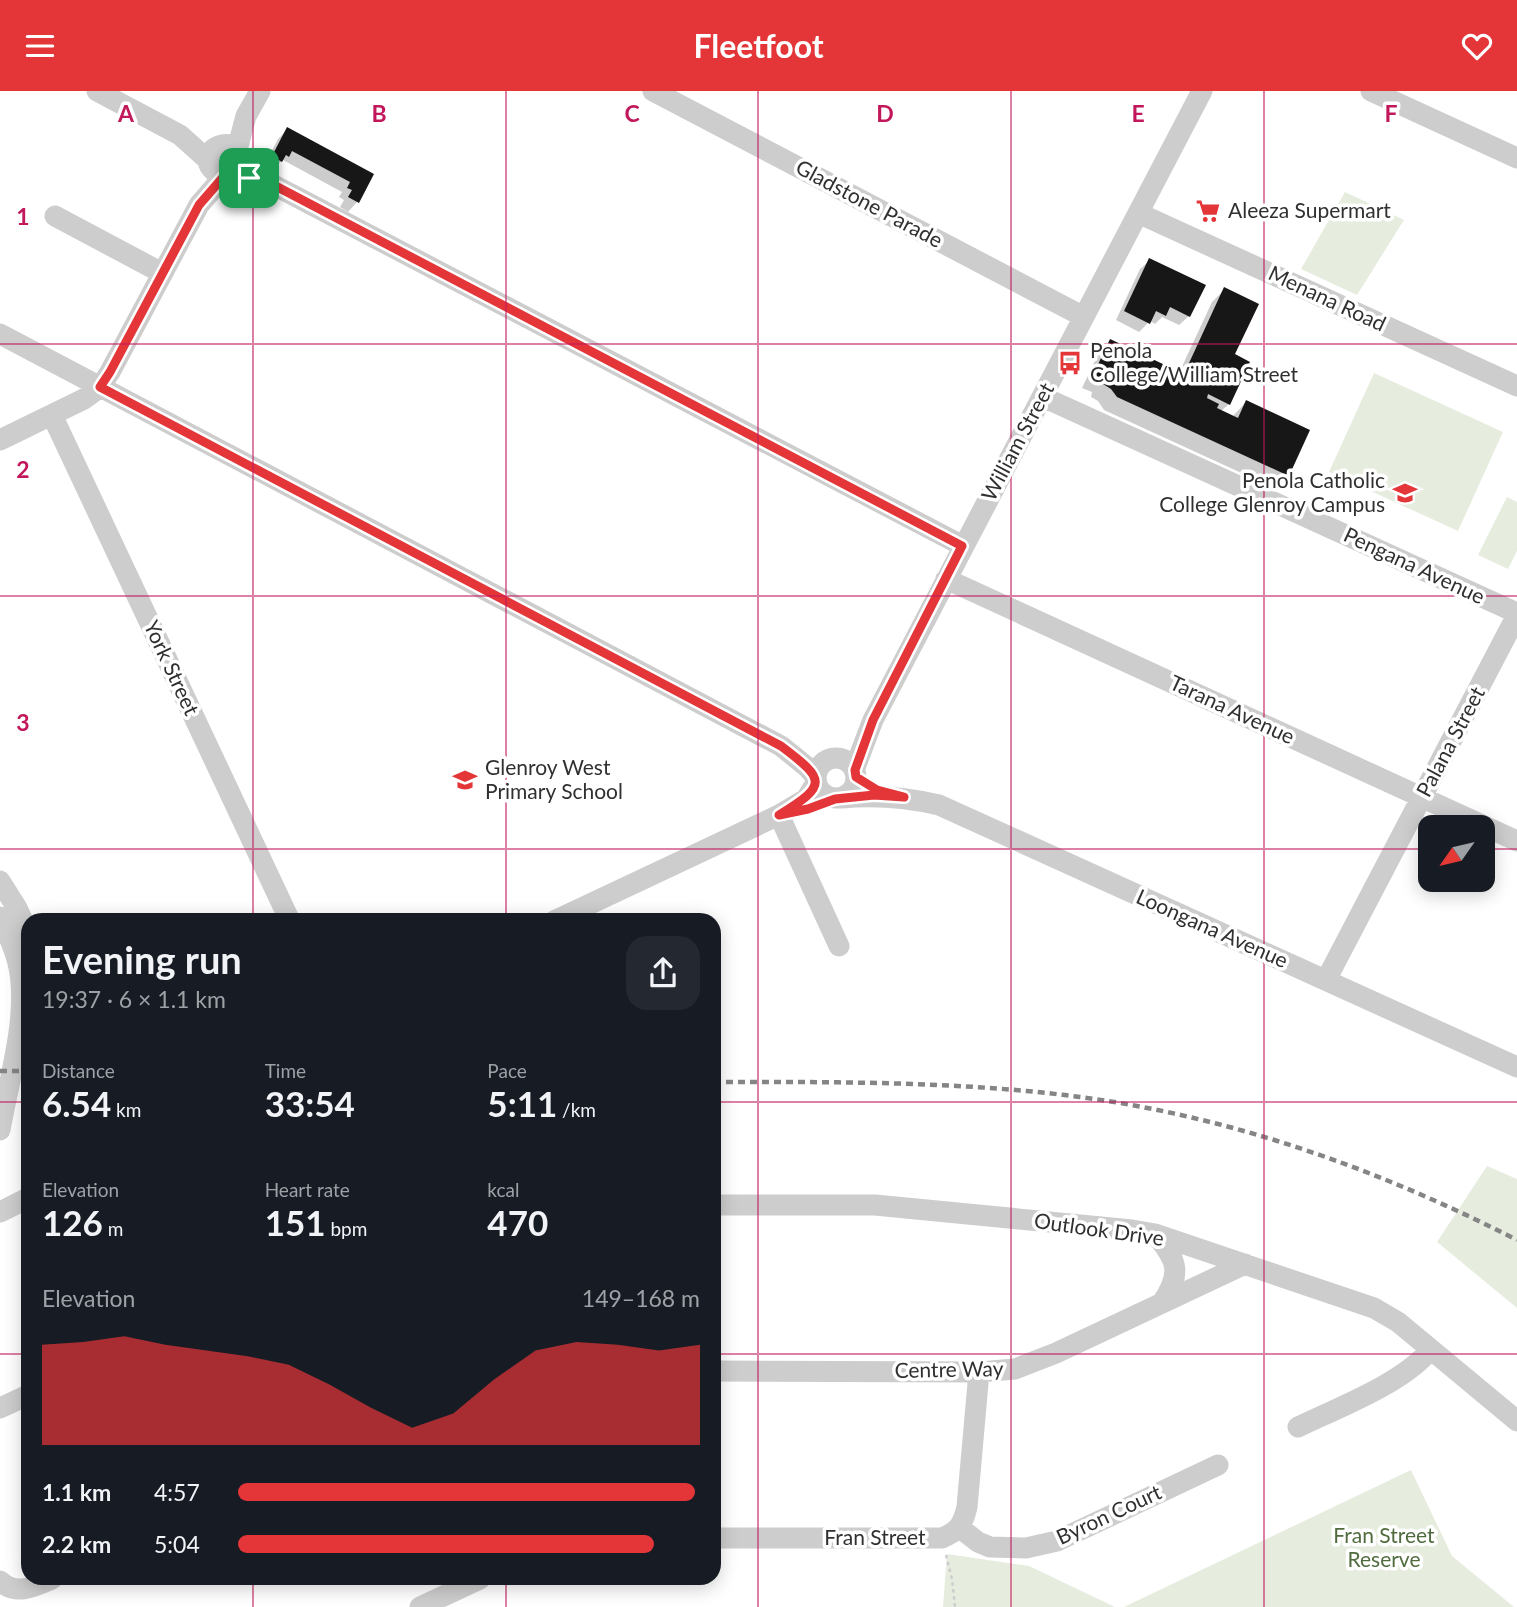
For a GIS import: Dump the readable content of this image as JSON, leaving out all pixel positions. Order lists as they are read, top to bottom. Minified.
{"streets":{"street":["Gladstone Parade","Menana Road","William Street","Pengana Avenue","York Street","Tarana Avenue","Palana Street","Loongana Avenue","Outlook Drive","Centre Way","Byron Court","Fran Street"]},"crossings":[["Gladstone Parade","William Street"],["Menana Road","William Street"],["William Street","Pengana Avenue"],["William Street","Tarana Avenue"],["William Street","Loongana Avenue"],["Pengana Avenue","Palana Street"],["Tarana Avenue","Palana Street"],["Palana Street","Loongana Avenue"],["Outlook Drive","Centre Way"],["Byron Court","Fran Street"]],"parks":["Fran Street Reserve"],"places":{"supermarket":["Aleeza Supermart"],"bus stop":["Penola College/William Street"],"school or university":["Penola Catholic College Glenroy Campus","Glenroy West Primary School"]},"north":"bottom left","page":{"header":"Fleetfoot","heading":["Evening run","19:37 · 6 × 1.1 km"],"stats":[["Distance","6.54 km"],["Time","33:54"],["Pace","5:11 /km"],["Elevation","126 m"],["Heart rate","151 bpm"],["kcal","470"]],"chart":["Elevation","149–168 m"],"list":[{"name":"1.1 km","note":"4:57"},{"name":"2.2 km","note":"5:04"}]},"grid":{"columns":["A","B","C","D","E","F"],"rows":["1","2","3"]}}
